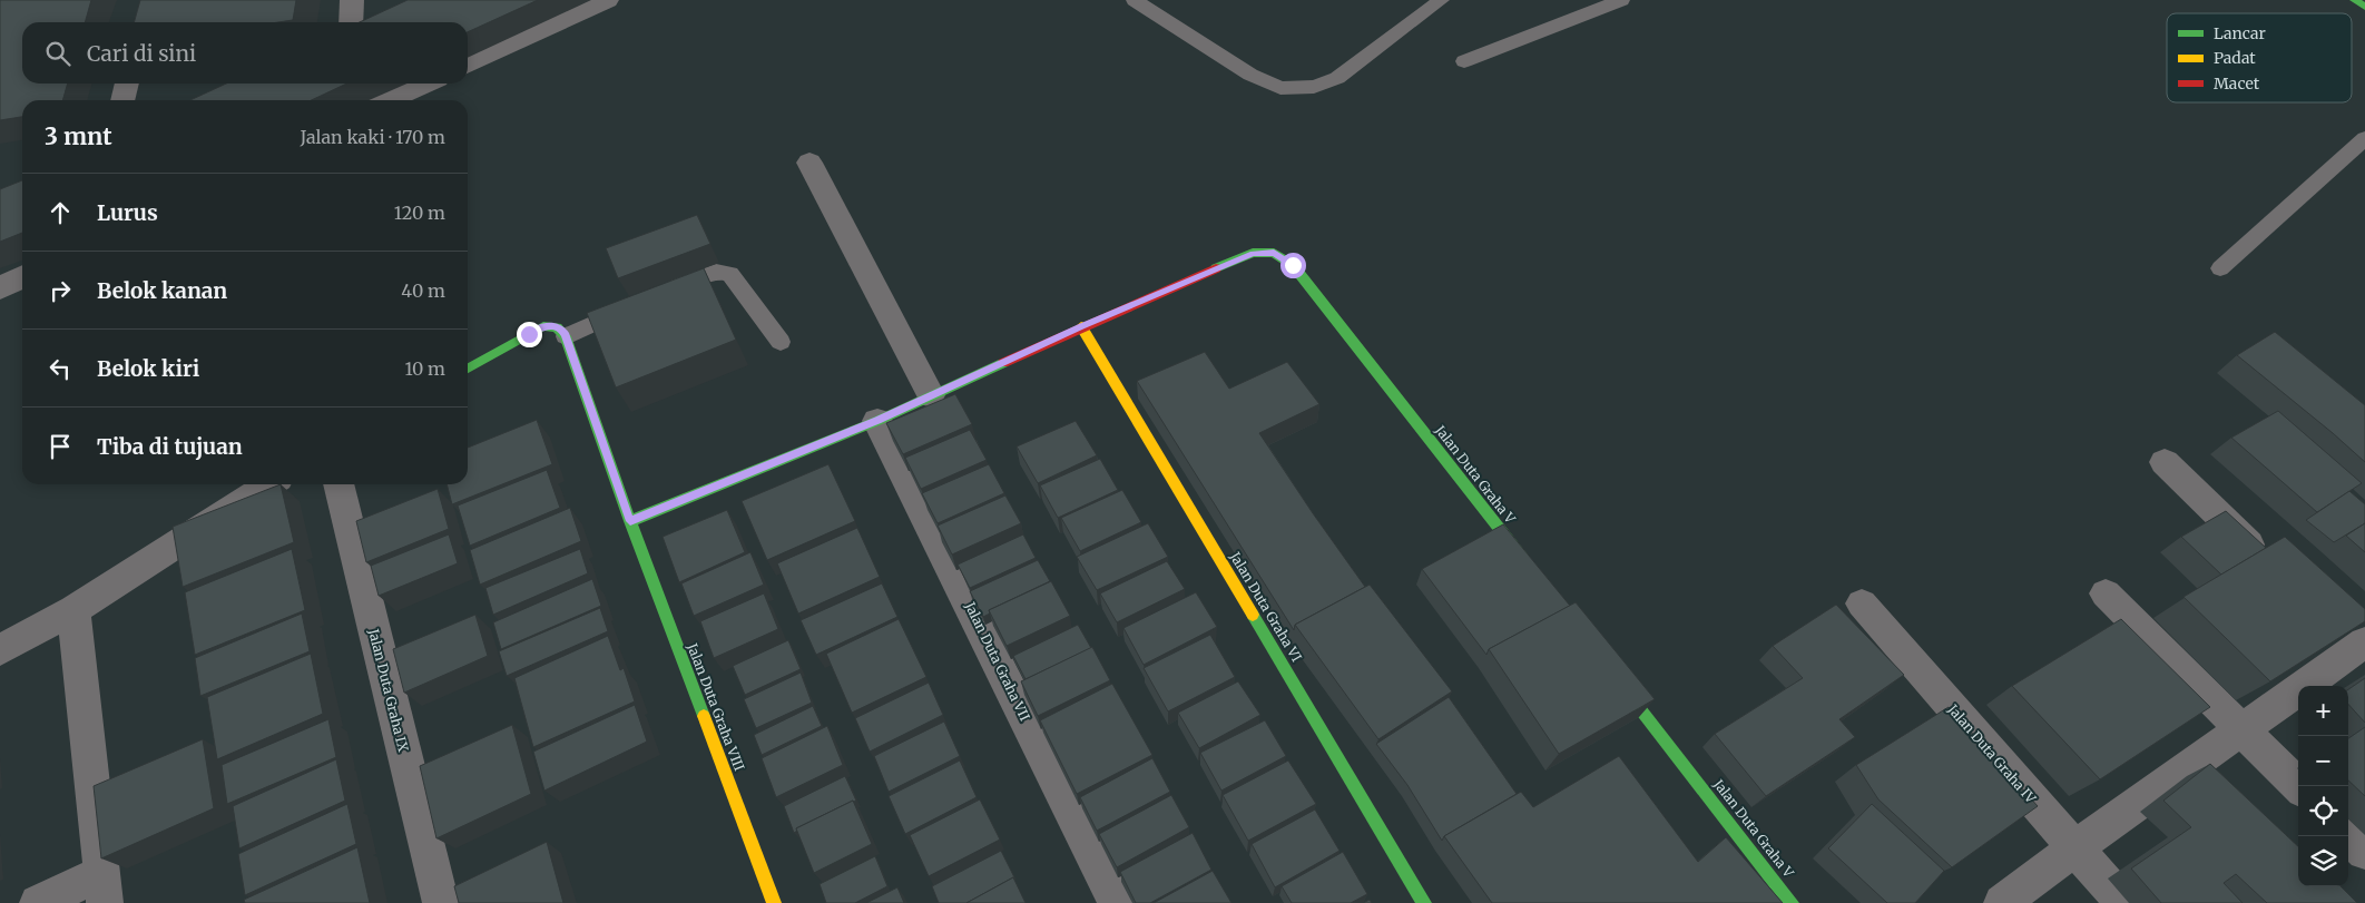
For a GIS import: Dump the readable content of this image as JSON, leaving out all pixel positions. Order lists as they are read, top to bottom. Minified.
{"streets":{"street":["Jalan Duta Graha V","Jalan Duta Graha VI","Jalan Duta Graha VII","Jalan Duta Graha IX","Jalan Duta Graha VIII","Jalan Duta Graha IV"]},"crossings":[["Jalan Duta Graha V","Jalan Duta Graha VI"]],"legend":["Lancar","Padat","Macet"],"page":{"search":"Cari di sini","heading":["3 mnt","Jalan kaki · 170 m"],"list":[["Lurus","120 m"],["Belok kanan","40 m"],["Belok kiri","10 m"],"Tiba di tujuan"],"map_buttons":["+","−"]}}
